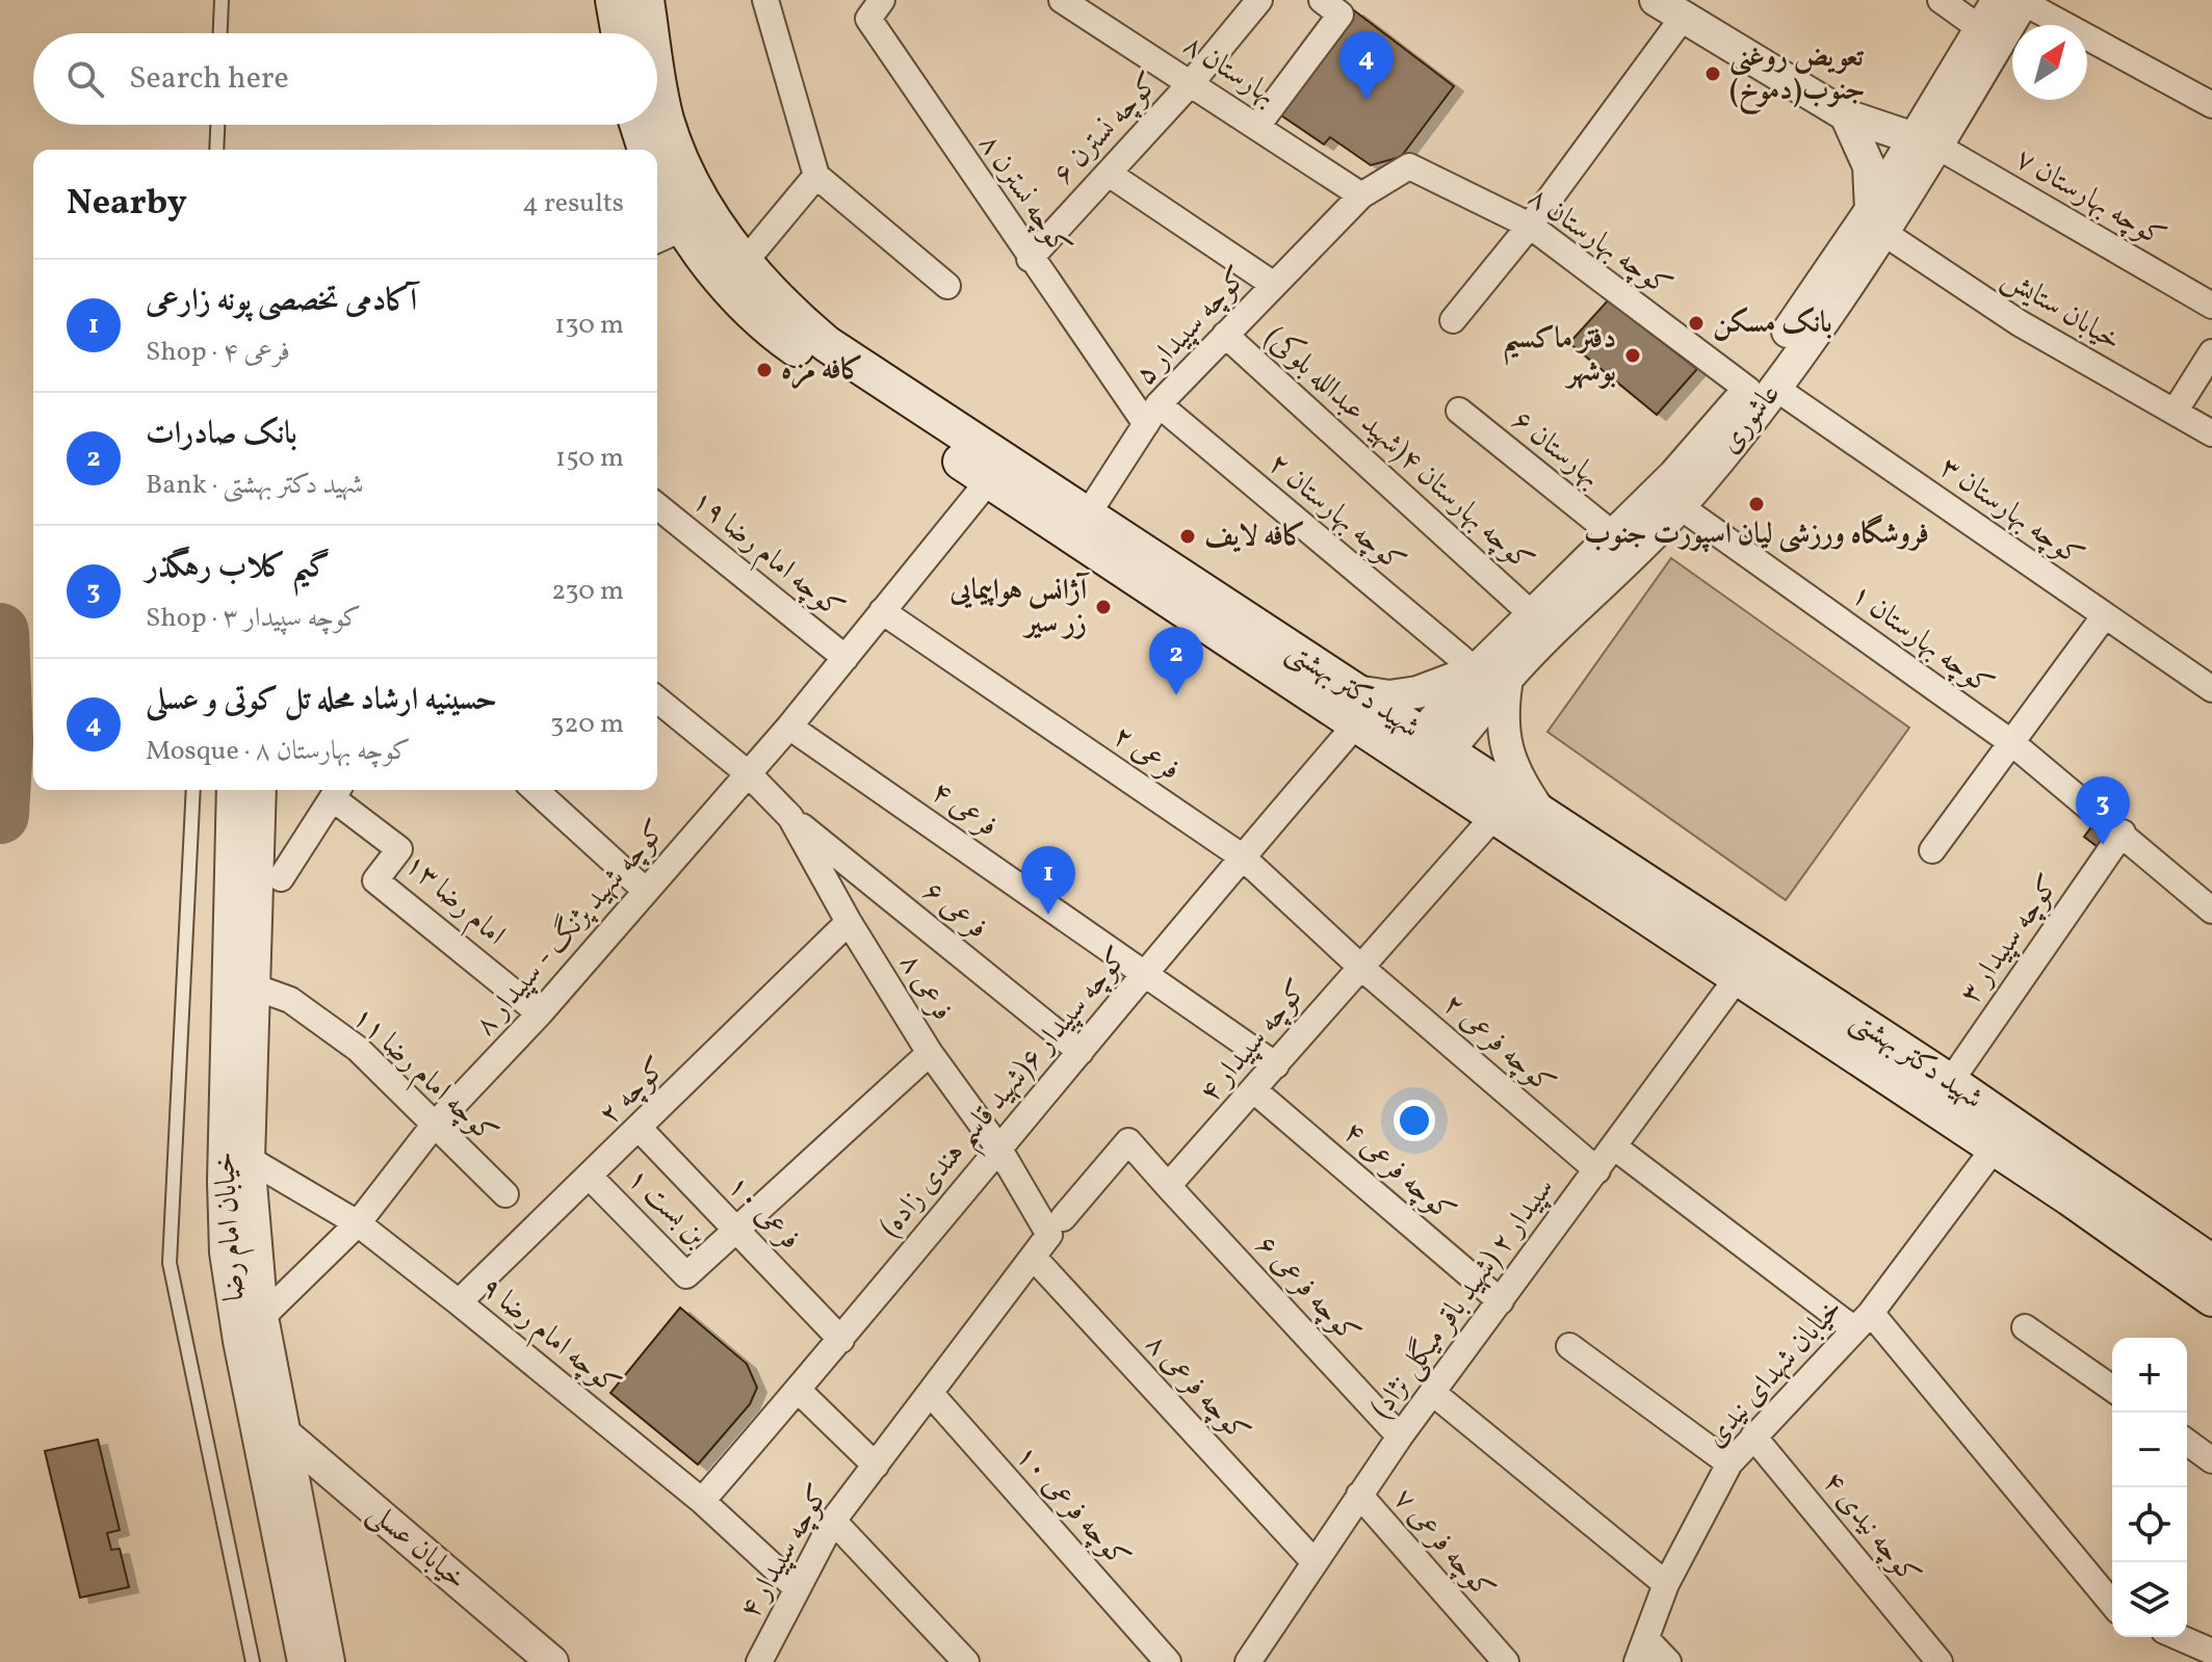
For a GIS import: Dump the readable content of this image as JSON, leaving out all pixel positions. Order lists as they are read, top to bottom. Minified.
{"streets":{"main road":["شهید دکتر بهشتی"],"street":["بهارستان ۸","کوچه نسترن ۶","کوچه نسترن ۸","کوچه بهارستان ۷","کوچه بهارستان ۸","خیابان ستایش","کوچه سپیدار ۵","عاشوری","بهارستان ۶","کوچه بهارستان ۴(شهید عبدالله بلوکی)","کوچه بهارستان ۳","کوچه بهارستان ۲","کوچه امام رضا ۱۹","کوچه بهارستان ۱","فرعی ۲","فرعی ۴","امام رضا ۱۳","فرعی ۶","کوچه شهید پژنگ - سپیدار ۸","کوچه سپیدار ۳","فرعی ۸","کوچه سپیدار ۴","کوچه فرعی ۲","کوچه امام رضا ۱۱","کوچه ۲","کوچه سپیدار ۶(شهید قاسم هندی زاده)","کوچه فرعی ۴","بن بست ۱","فرعی ۱۰","خیابان امام رضا","کوچه فرعی ۶","سپیدار ۲ (شهید باقر میگلی نژاد)","کوچه امام رضا ۹","خیابان شهدای نیدی","کوچه فرعی ۸","کوچه فرعی ۱۰","کوچه نیدی ۴","کوچه فرعی ۷","خیابان عسلی"]},"crossings":[["بهارستان ۸","کوچه نسترن ۶"],["بهارستان ۸","کوچه بهارستان ۸"],["بهارستان ۸","کوچه سپیدار ۵"],["کوچه نسترن ۶","کوچه نسترن ۸"],["کوچه نسترن ۸","کوچه سپیدار ۵"],["کوچه نسترن ۸","کوچه بهارستان ۲"],["کوچه بهارستان ۷","عاشوری"],["کوچه بهارستان ۸","کوچه سپیدار ۵"],["کوچه بهارستان ۸","عاشوری"],["کوچه بهارستان ۸","کوچه بهارستان ۳"],["خیابان ستایش","عاشوری"],["کوچه سپیدار ۵","کوچه بهارستان ۴(شهید عبدالله بلوکی)"],["کوچه سپیدار ۵","کوچه بهارستان ۲"],["کوچه سپیدار ۵","شهید دکتر بهشتی"],["عاشوری","بهارستان ۶"],["عاشوری","کوچه بهارستان ۴(شهید عبدالله بلوکی)"],["عاشوری","کوچه بهارستان ۳"],["عاشوری","کوچه بهارستان ۲"],["عاشوری","کوچه بهارستان ۱"],["عاشوری","شهید دکتر بهشتی"],["عاشوری","کوچه سپیدار ۶(شهید قاسم هندی زاده)"],["کوچه امام رضا ۱۹","کوچه شهید پژنگ - سپیدار ۸"],["کوچه بهارستان ۱","کوچه سپیدار ۳"],["شهید دکتر بهشتی","کوچه شهید پژنگ - سپیدار ۸"],["شهید دکتر بهشتی","کوچه سپیدار ۳"],["شهید دکتر بهشتی","کوچه سپیدار ۴"],["شهید دکتر بهشتی","کوچه سپیدار ۶(شهید قاسم هندی زاده)"],["شهید دکتر بهشتی","سپیدار ۲ (شهید باقر میگلی نژاد)"],["شهید دکتر بهشتی","خیابان شهدای نیدی"],["فرعی ۲","کوچه شهید پژنگ - سپیدار ۸"],["فرعی ۲","کوچه سپیدار ۴"],["فرعی ۲","کوچه فرعی ۲"],["فرعی ۲","کوچه سپیدار ۶(شهید قاسم هندی زاده)"],["فرعی ۴","کوچه شهید پژنگ - سپیدار ۸"],["فرعی ۴","کوچه سپیدار ۶(شهید قاسم هندی زاده)"],["امام رضا ۱۳","کوچه شهید پژنگ - سپیدار ۸"],["فرعی ۶","فرعی ۸"],["فرعی ۶","کوچه سپیدار ۶(شهید قاسم هندی زاده)"],["کوچه شهید پژنگ - سپیدار ۸","فرعی ۸"],["کوچه شهید پژنگ - سپیدار ۸","کوچه امام رضا ۱۱"],["کوچه شهید پژنگ - سپیدار ۸","خیابان امام رضا"],["کوچه شهید پژنگ - سپیدار ۸","کوچه امام رضا ۹"],["فرعی ۸","کوچه سپیدار ۴"],["فرعی ۸","کوچه ۲"],["فرعی ۸","کوچه سپیدار ۶(شهید قاسم هندی زاده)"],["کوچه سپیدار ۴","کوچه فرعی ۲"],["کوچه سپیدار ۴","کوچه فرعی ۴"],["کوچه سپیدار ۴","کوچه فرعی ۶"],["کوچه سپیدار ۴","کوچه امام رضا ۹"],["کوچه سپیدار ۴","کوچه فرعی ۸"],["کوچه سپیدار ۴","کوچه فرعی ۱۰"],["کوچه فرعی ۲","سپیدار ۲ (شهید باقر میگلی نژاد)"],["کوچه امام رضا ۱۱","خیابان امام رضا"],["کوچه ۲","بن بست ۱"],["کوچه ۲","فرعی ۱۰"],["کوچه ۲","کوچه امام رضا ۹"],["کوچه سپیدار ۶(شهید قاسم هندی زاده)","فرعی ۱۰"],["کوچه سپیدار ۶(شهید قاسم هندی زاده)","کوچه امام رضا ۹"],["کوچه فرعی ۴","سپیدار ۲ (شهید باقر میگلی نژاد)"],["بن بست ۱","فرعی ۱۰"],["خیابان امام رضا","کوچه امام رضا ۹"],["خیابان امام رضا","خیابان عسلی"],["کوچه فرعی ۶","سپیدار ۲ (شهید باقر میگلی نژاد)"],["سپیدار ۲ (شهید باقر میگلی نژاد)","کوچه فرعی ۸"],["سپیدار ۲ (شهید باقر میگلی نژاد)","کوچه فرعی ۷"],["خیابان شهدای نیدی","کوچه نیدی ۴"]],"places":["تعويض روغنی جنوب(دموخ)","بانک مسکن","دفتر ماکسیم بوشهر","کافه مزه","فروشگاه ورزشی لیان اسپورت جنوب","کافه لایف","آژانس هواپیمایی زر سیر"],"north":"top right","page":{"pins":["4","2","3","1"],"search":"Search here","heading":["Nearby","4 results"],"list":[{"mark":"1","name":"آکادمی تخصصی پونه زارعی","note":"Shop · فرعی ۴","value":"130 m"},{"mark":"2","name":"بانک صادرات","note":"Bank · شهید دکتر بهشتی","value":"150 m"},{"mark":"3","name":"گیم کلاب رهگذر","note":"Shop · کوچه سپیدار ۳","value":"230 m"},{"mark":"4","name":"حسینیه ارشاد محله تل کوتی و عسلی","note":"Mosque · کوچه بهارستان ۸","value":"320 m"}],"map_buttons":["+","−"]}}
